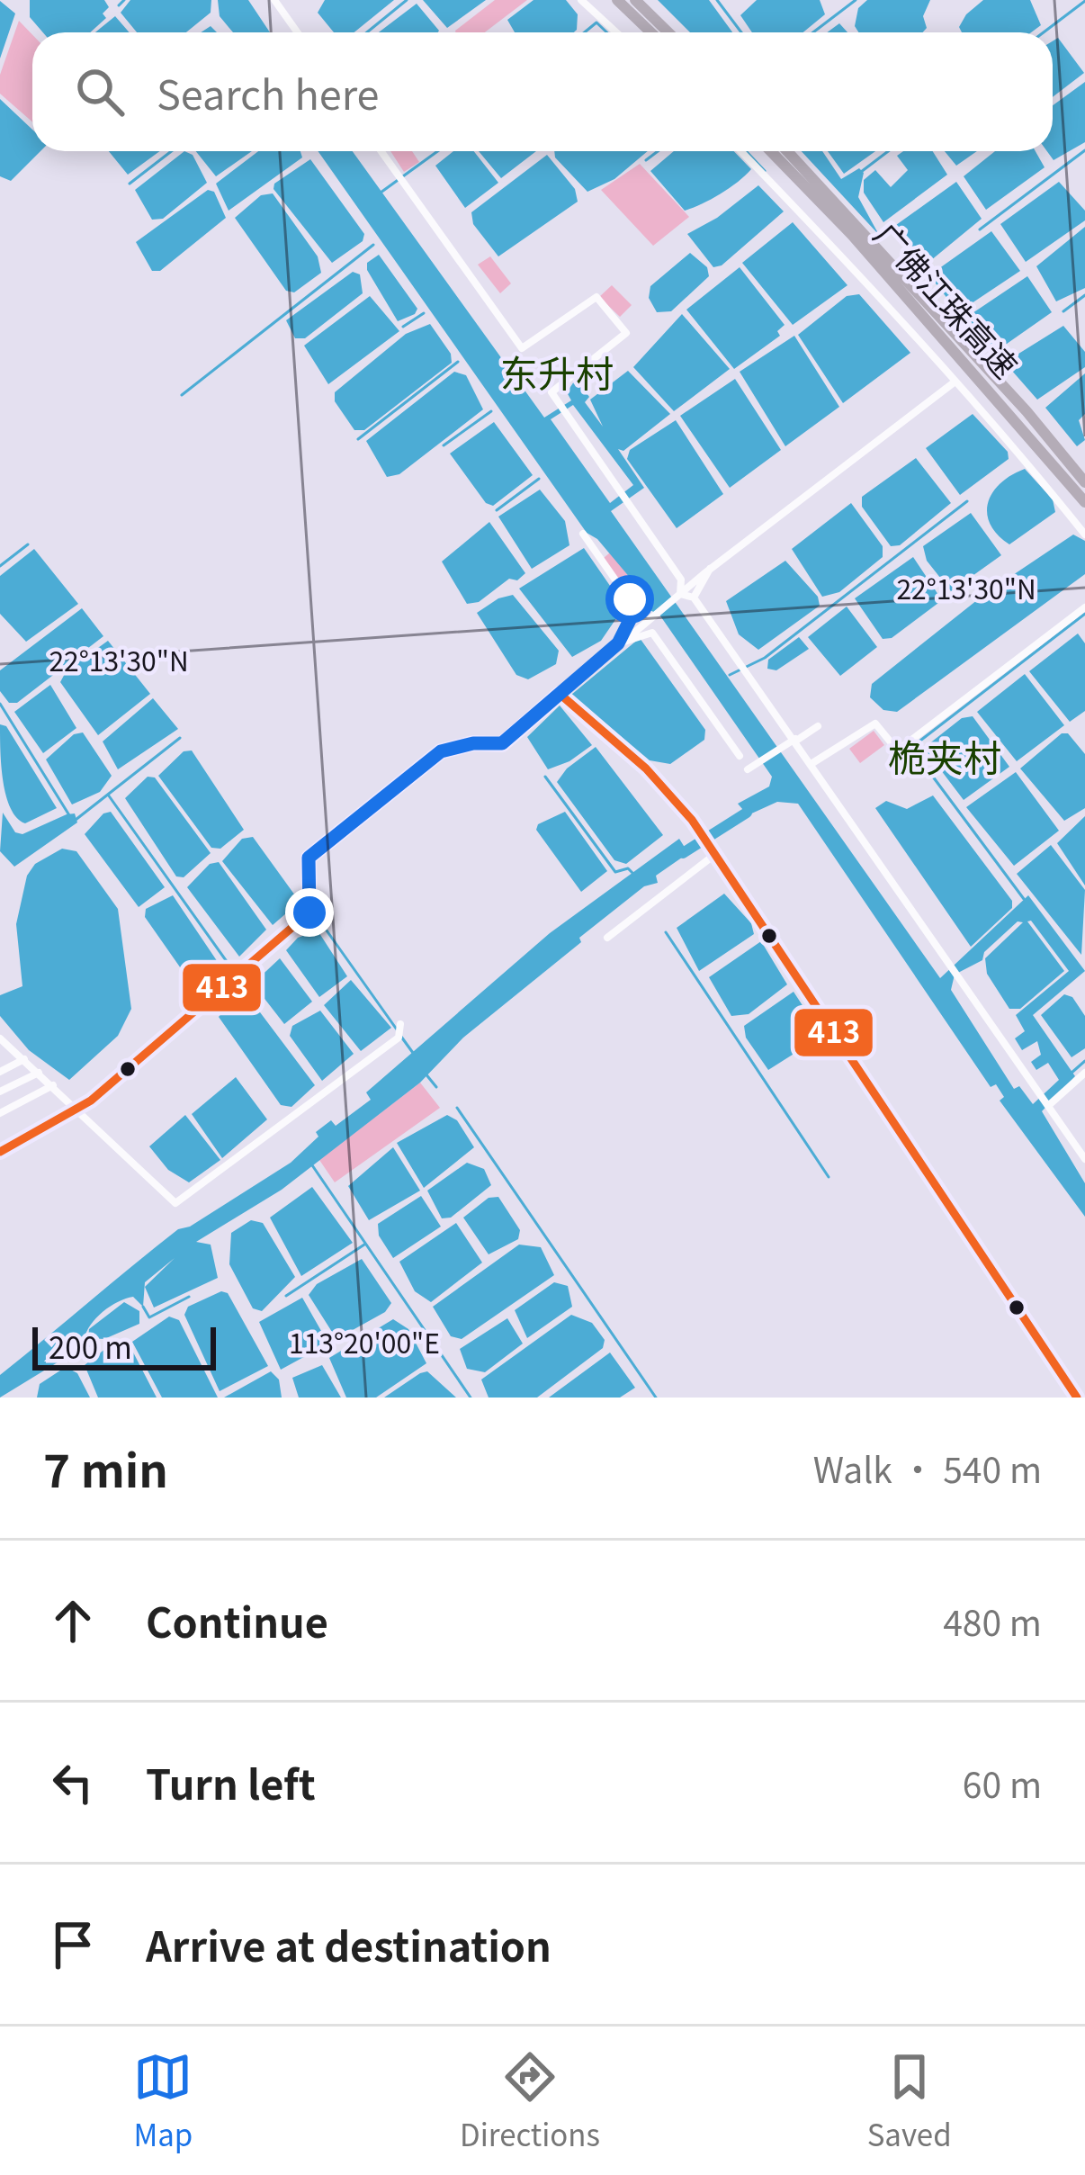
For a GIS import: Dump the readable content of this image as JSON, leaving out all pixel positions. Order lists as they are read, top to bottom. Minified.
{"streets":{"highway":["广佛江珠高速"]},"districts":["东升村","桅夹村"],"lines":["transit line 413"],"scale_bar":"200 m","page":{"search":"Search here","scale":"200 m","heading":["7 min","Walk · 540 m"],"list":[["Continue","480 m"],["Turn left","60 m"],"Arrive at destination"],"nav":["Map","Directions","Saved"]},"coordinates":["22°13'30\"N","113°20'00\"E"]}
